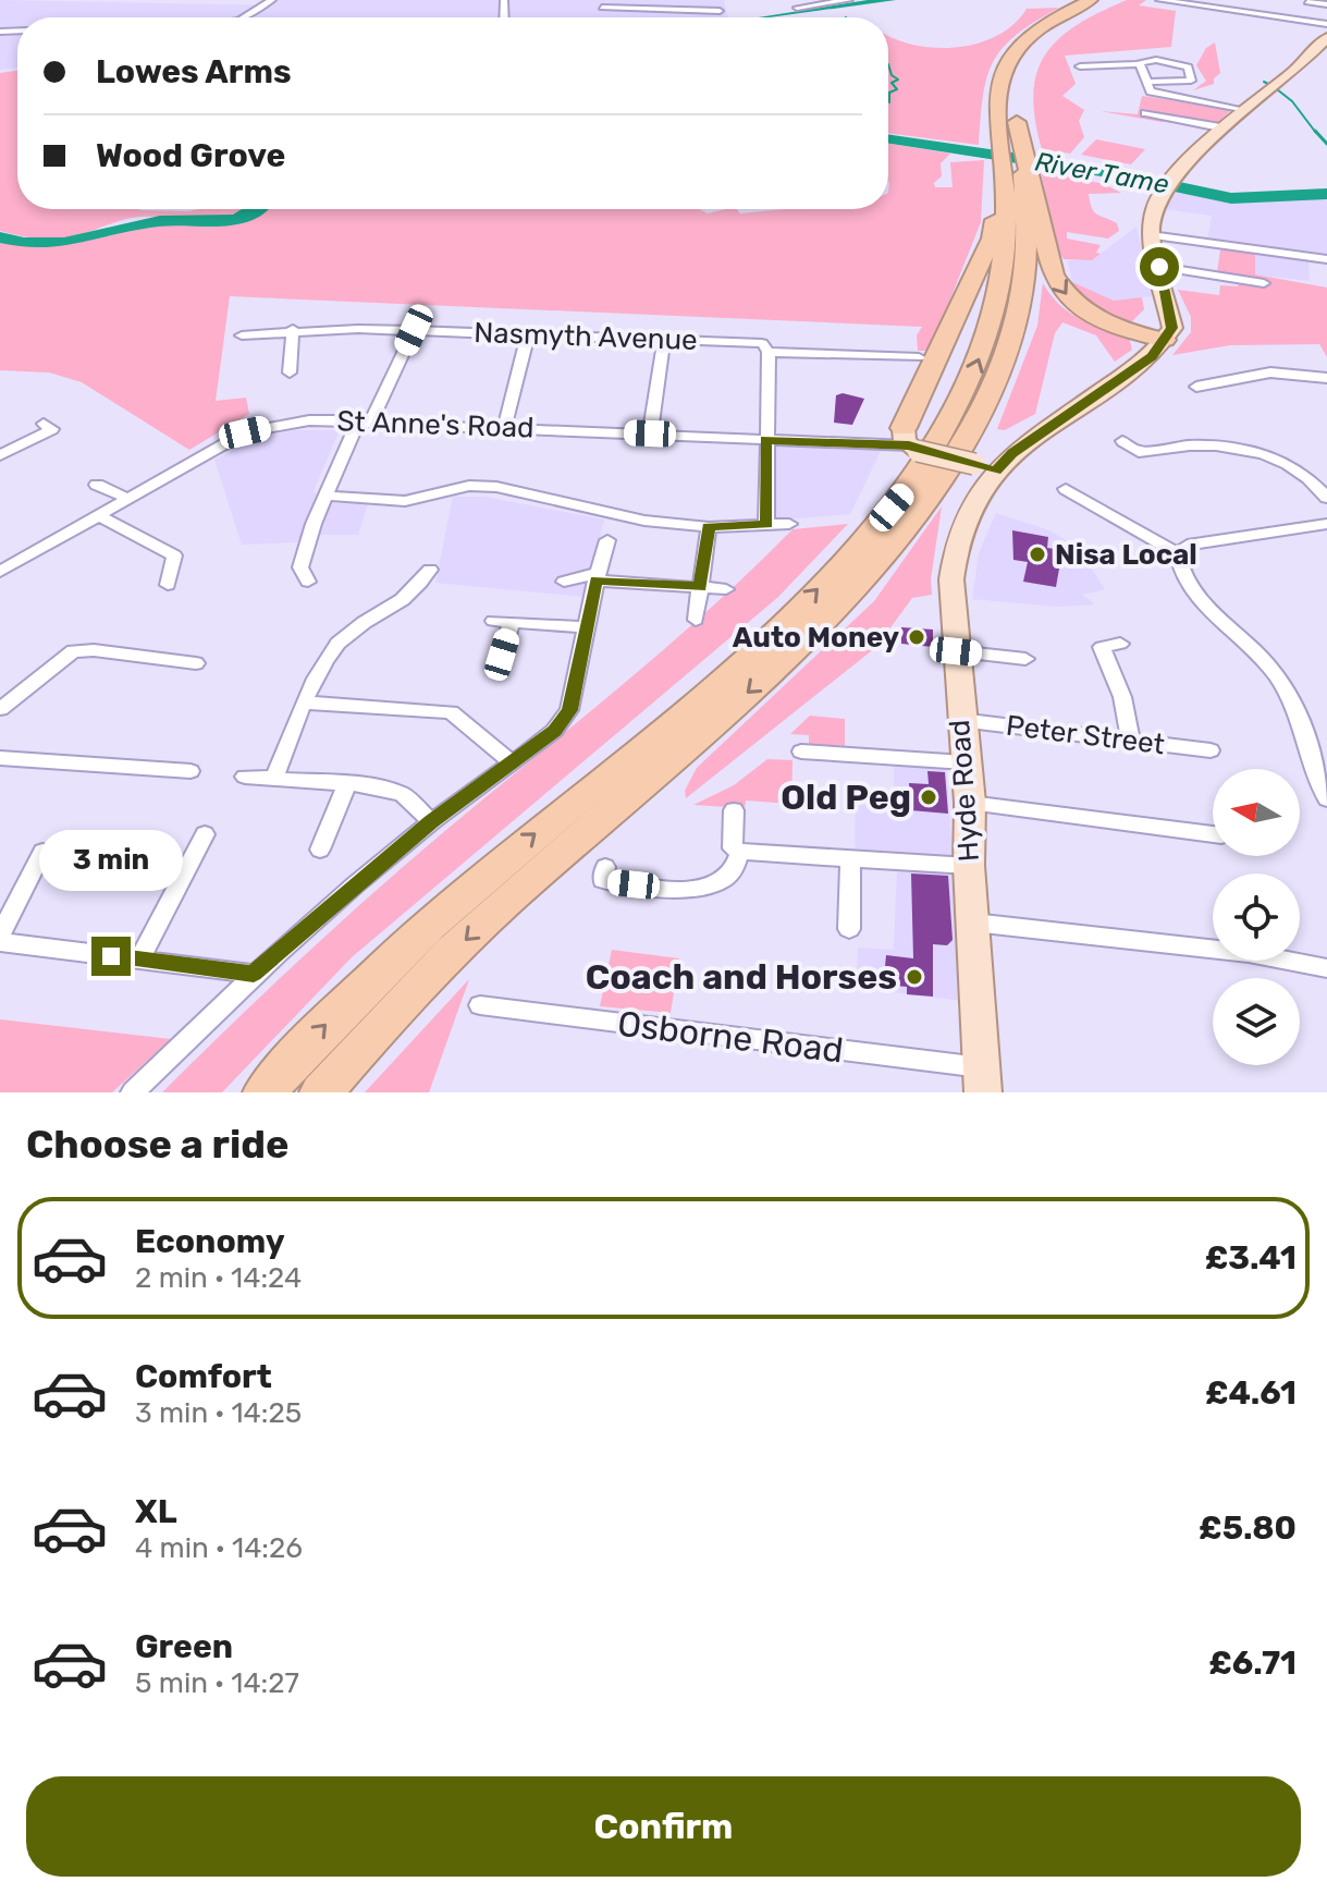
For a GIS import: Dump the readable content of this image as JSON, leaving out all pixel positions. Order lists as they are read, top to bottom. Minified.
{"streets":{"main road":["St Anne's Road","Hyde Road"],"street":["Nasmyth Avenue","Peter Street","Osborne Road"]},"crossings":[["St Anne's Road","Hyde Road"],["Peter Street","Hyde Road"],["Hyde Road","Osborne Road"]],"water":["River Tame"],"places":["Nisa Local","Auto Money","Old Peg","Coach and Horses"],"north":"left","page":{"banner":["Lowes Arms","Wood Grove"],"bubble":"3 min","heading":"Choose a ride","list":[{"name":"Economy","note":"2 min · 14:24","value":"£3.41"},{"name":"Comfort","note":"3 min · 14:25","value":"£4.61"},{"name":"XL","note":"4 min · 14:26","value":"£5.80"},{"name":"Green","note":"5 min · 14:27","value":"£6.71"}],"buttons":"Confirm"}}
